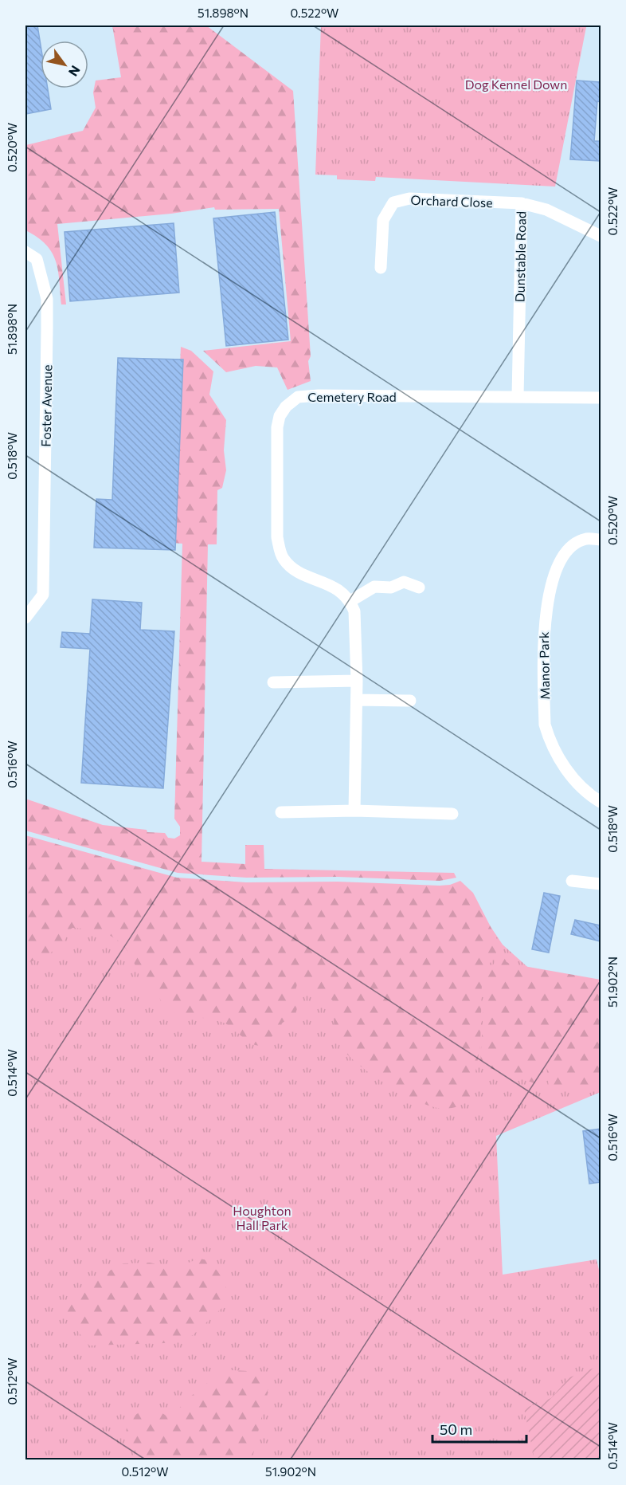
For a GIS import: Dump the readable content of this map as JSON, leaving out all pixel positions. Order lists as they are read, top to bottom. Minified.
{"streets":{"street":["Orchard Close","Dunstable Road","Cemetery Road","Foster Avenue","Manor Park"]},"crossings":[["Orchard Close","Dunstable Road"],["Dunstable Road","Cemetery Road"]],"parks":["Dog Kennel Down","Houghton Hall Park"],"scale_bar":"50 m","north":"bottom right","coordinates":["51.898°N","0.522°W","0.520°W","0.518°W","0.516°W","51.902°N","0.514°W","0.512°W"]}
